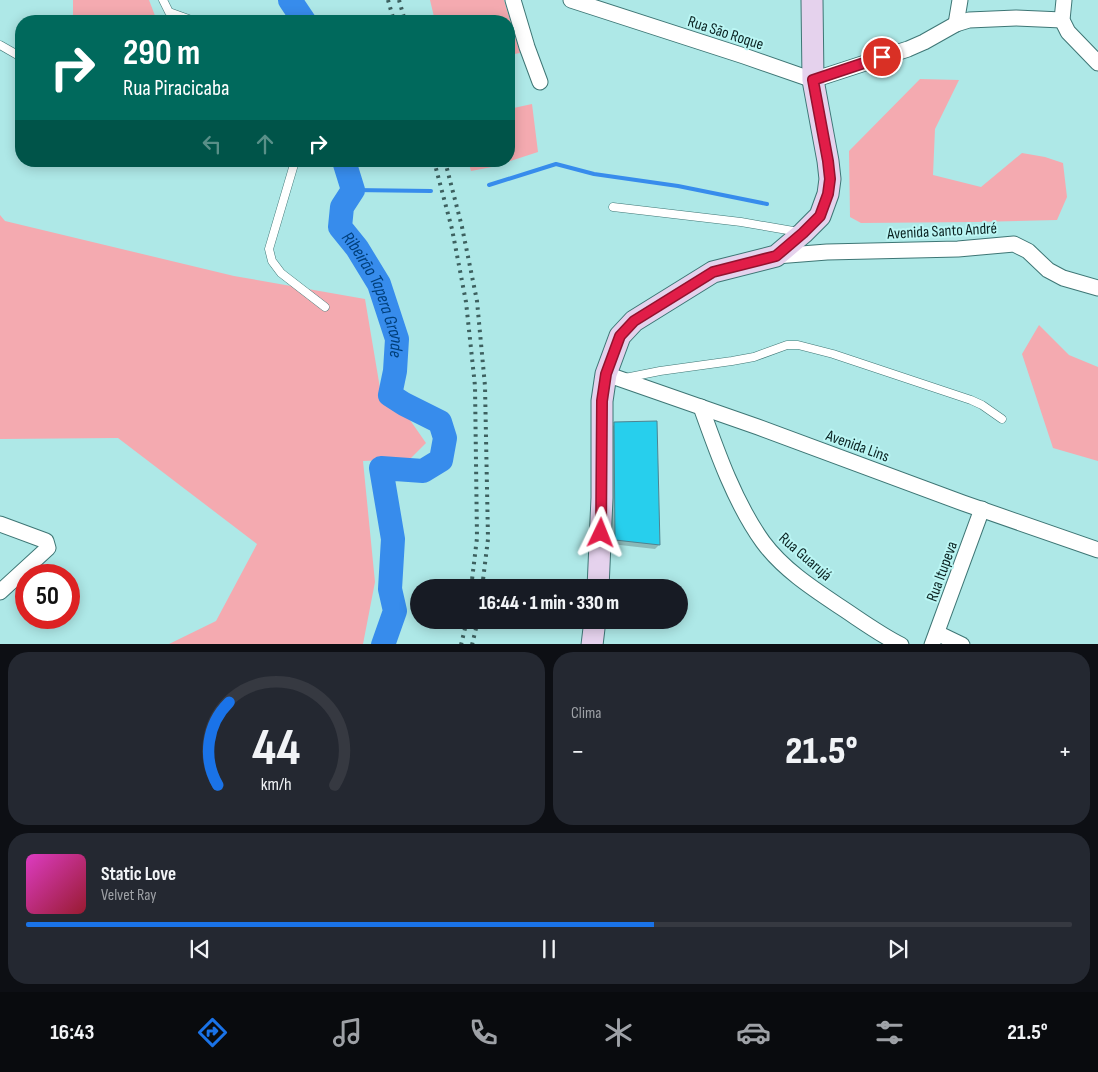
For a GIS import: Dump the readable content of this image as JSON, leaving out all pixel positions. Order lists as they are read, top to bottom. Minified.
{"streets":{"street":["Rua São Roque","Avenida Santo André","Avenida Lins","Rua Guarujá","Rua Itupeva"]},"crossings":[["Avenida Lins","Rua Guarujá"],["Avenida Lins","Rua Itupeva"]],"water":["Ribeirão Tapera Grande"],"page":{"turn":["290 m","Rua Piracicaba"],"limit":"50","trip":"16:44 · 1 min · 330 m","tile":"Clima","heat":["−","21.5°","+"],"song":["Static Love","Velvet Ray"],"tabs":["16:43","21.5°"],"gauge":["44","km/h"]}}
